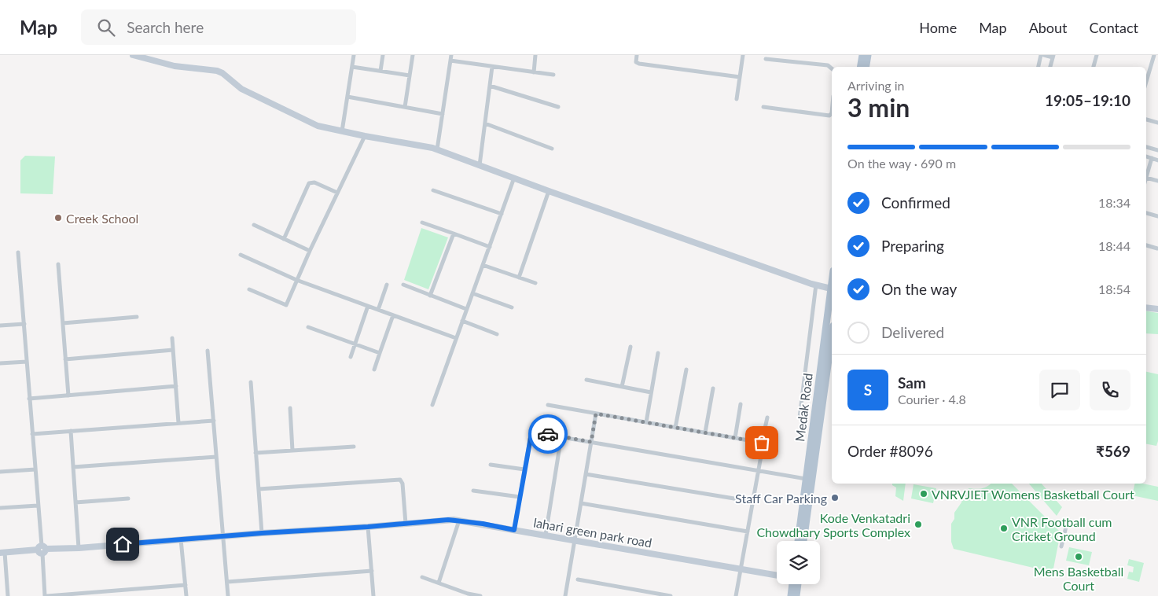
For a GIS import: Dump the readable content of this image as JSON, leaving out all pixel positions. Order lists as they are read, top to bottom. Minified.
{"streets":{"main road":["Medak Road"],"street":["lahari green park road"]},"places":["Creek School","VNRVJIET Womens Basketball Court","Staff Car Parking","Kode Venkatadri Chowdhary Sports Complex","VNR Football cum Cricket Ground","Mens Basketball Court"],"page":{"header":"Map","search":"Search here","nav":["Home","Map","About","Contact"],"heading":["3 min","Arriving in","19:05–19:10"],"panel":["Sam","Courier · 4.8","Order #8096","₹569"],"bar":"On the way · 690 m","list":[["Confirmed","18:34"],["Preparing","18:44"],["On the way","18:54"],"Delivered"],"round":"S"}}
